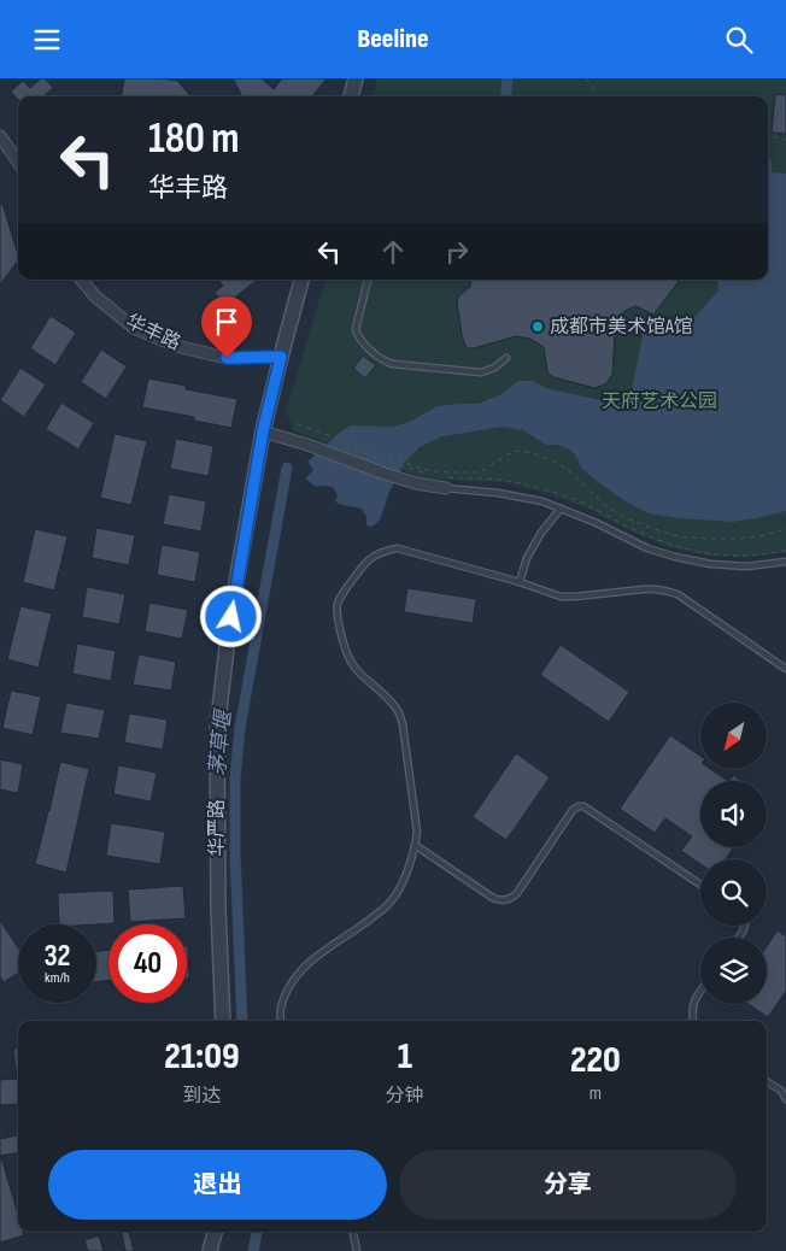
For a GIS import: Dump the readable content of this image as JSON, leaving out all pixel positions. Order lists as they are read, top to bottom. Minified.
{"streets":{"street":["华丰路","华严路"]},"crossings":[["华丰路","华严路"]],"water":["茅草堰"],"parks":["天府艺术公园"],"places":["成都市美术馆A馆"],"north":"bottom left","page":{"header":"Beeline","turn":["180 m","华丰路"],"speed":"32 km/h","limit":"40","eta":["21:09","到达","1","分钟","220","m"],"buttons":["退出","分享"]}}
